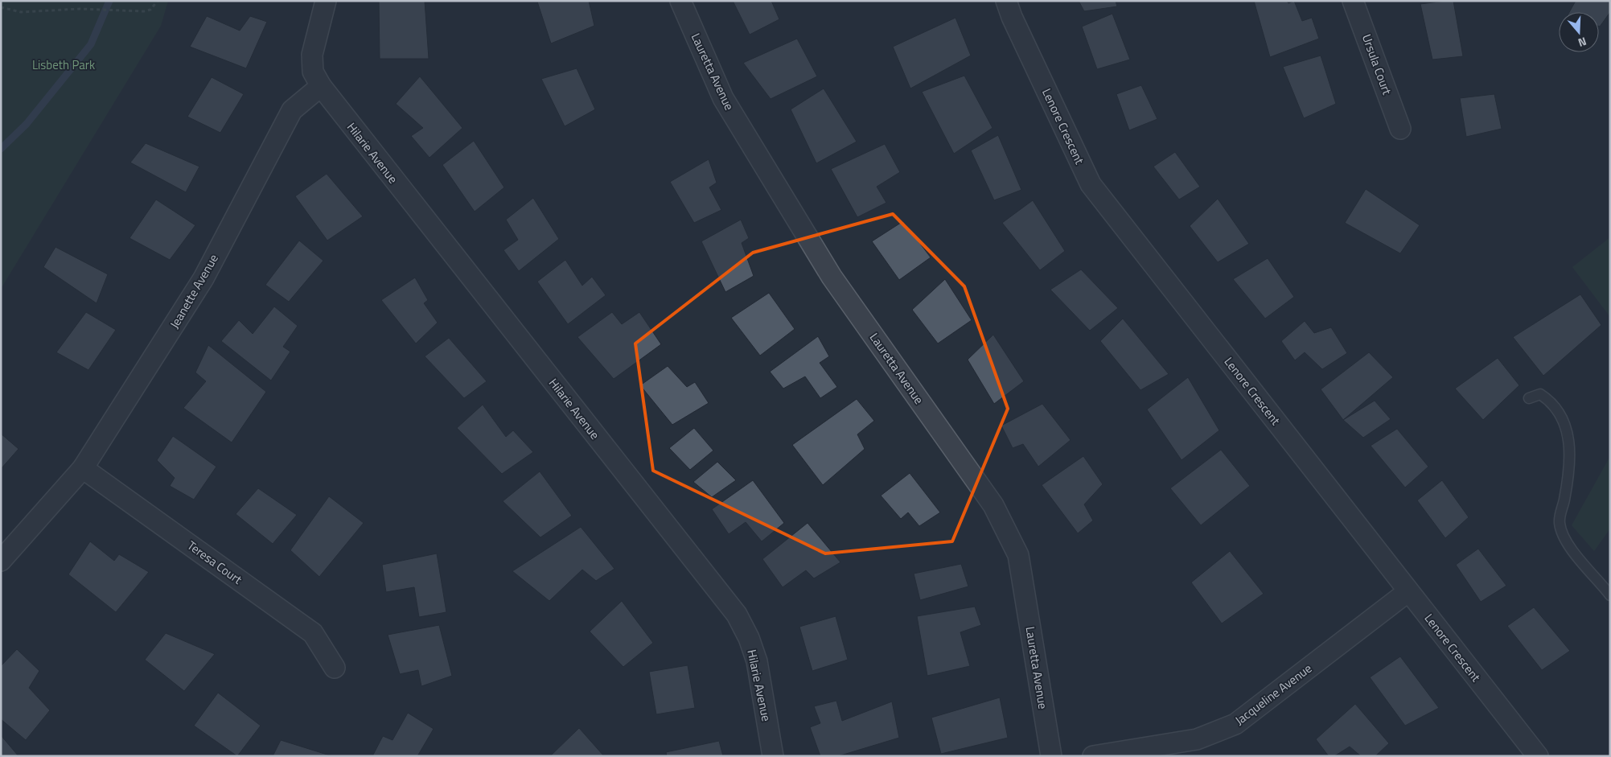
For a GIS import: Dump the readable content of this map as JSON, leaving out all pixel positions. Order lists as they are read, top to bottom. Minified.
{"streets":{"street":["Ursula Court","Lauretta Avenue","Lenore Crescent","Hilarie Avenue","Jeanette Avenue","Teresa Court","Jacqueline Avenue"]},"crossings":[["Lenore Crescent","Jacqueline Avenue"],["Hilarie Avenue","Jeanette Avenue"],["Jeanette Avenue","Teresa Court"]],"parks":["Lisbeth Park"],"north":"bottom"}
